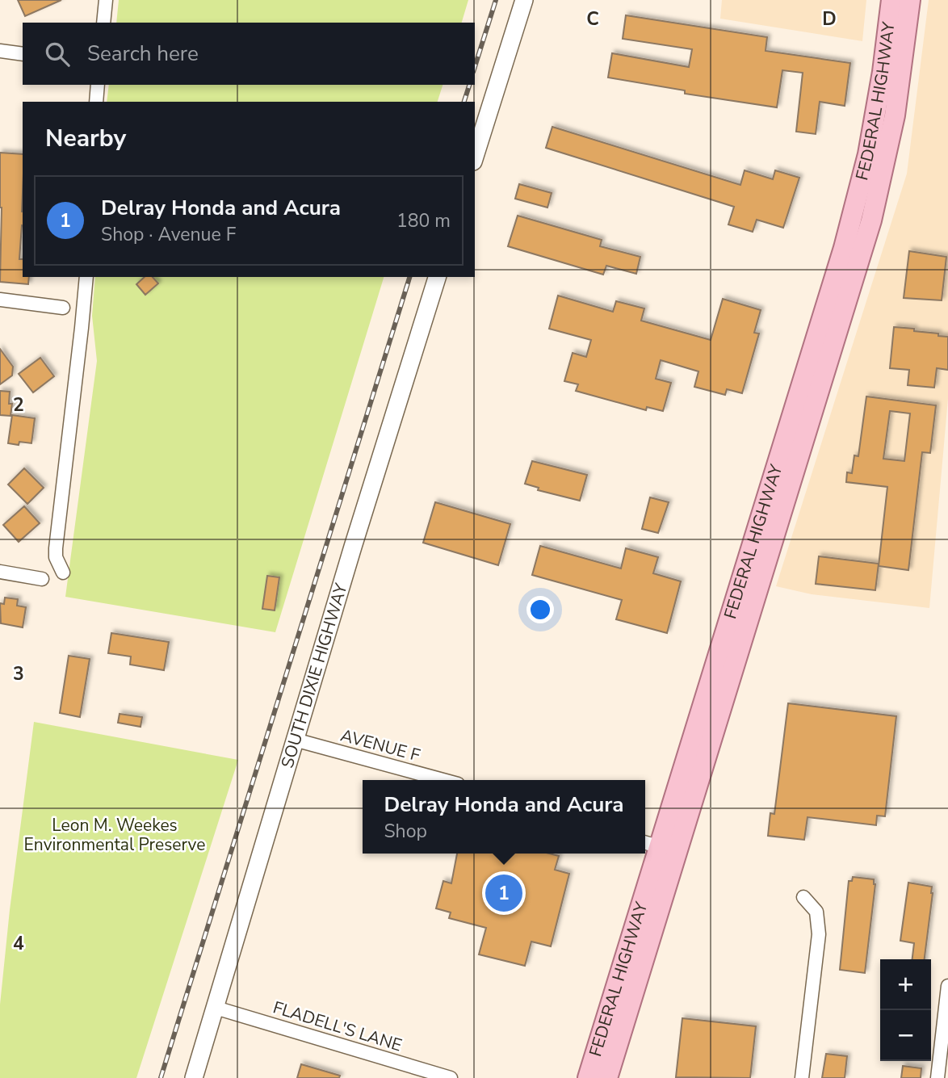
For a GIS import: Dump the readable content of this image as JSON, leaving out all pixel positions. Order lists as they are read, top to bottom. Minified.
{"streets":{"main road":["FEDERAL HIGHWAY"],"street":["SOUTH DIXIE HIGHWAY","AVENUE F","FLADELL'S LANE"]},"crossings":[["SOUTH DIXIE HIGHWAY","AVENUE F"],["SOUTH DIXIE HIGHWAY","FLADELL'S LANE"]],"parks":["Leon M. Weekes Environmental Preserve"],"page":{"search":"Search here","heading":"Nearby","list":[{"mark":"1","name":"Delray Honda and Acura","note":"Shop · Avenue F","value":"180 m"}],"popup":["Delray Honda and Acura","Shop"],"pins":"1","map_buttons":["+","−"]},"grid":{"columns":["C","D"],"rows":["2","3","4"]}}
